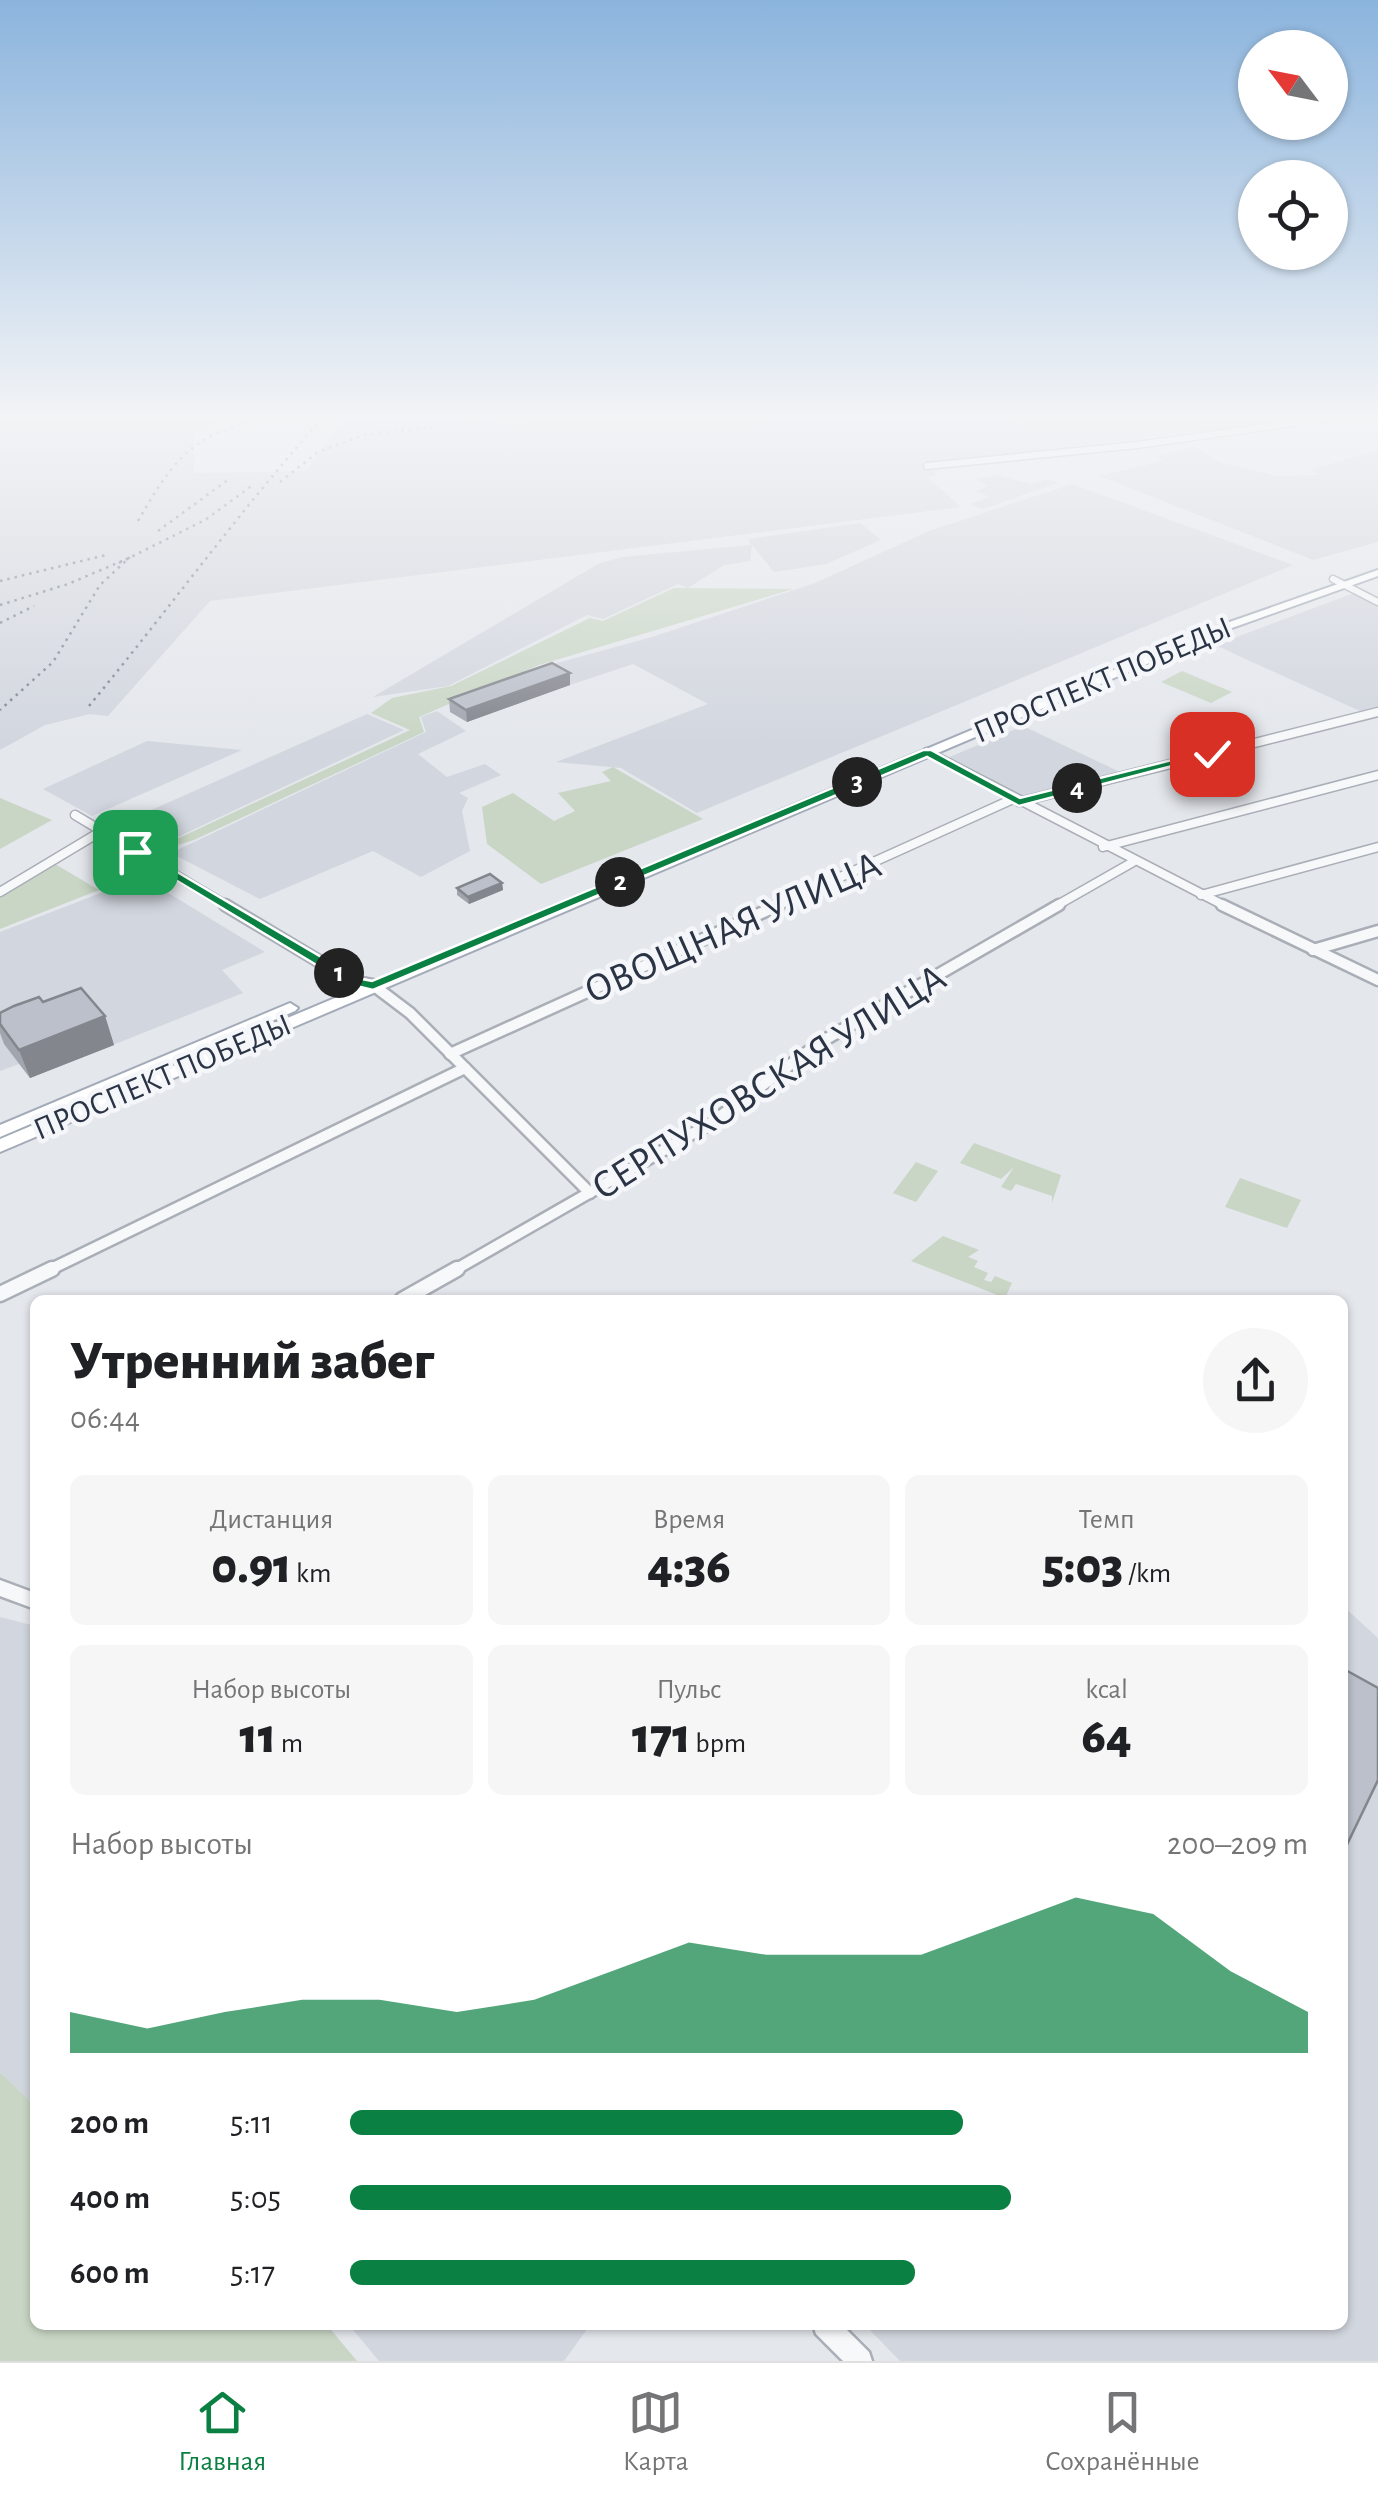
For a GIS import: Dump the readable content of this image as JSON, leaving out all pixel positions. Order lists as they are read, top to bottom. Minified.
{"streets":{"main road":["ПРОСПЕКТ ПОБЕДЫ"],"street":["ОВОЩНАЯ УЛИЦА","СЕРПУХОВСКАЯ УЛИЦА"]},"north":"top left","page":{"pins":["3","4","2","1"],"heading":["Утренний забег","06:44"],"stats":[["Дистанция","0.91 km"],["Время","4:36"],["Темп","5:03 /km"],["Набор высоты","11 m"],["Пульс","171 bpm"],["kcal","64"]],"chart":["Набор высоты","200–209 m"],"list":[{"name":"200 m","note":"5:11"},{"name":"400 m","note":"5:05"},{"name":"600 m","note":"5:17"}],"tabs":["Главная","Карта","Сохранённые"]}}
